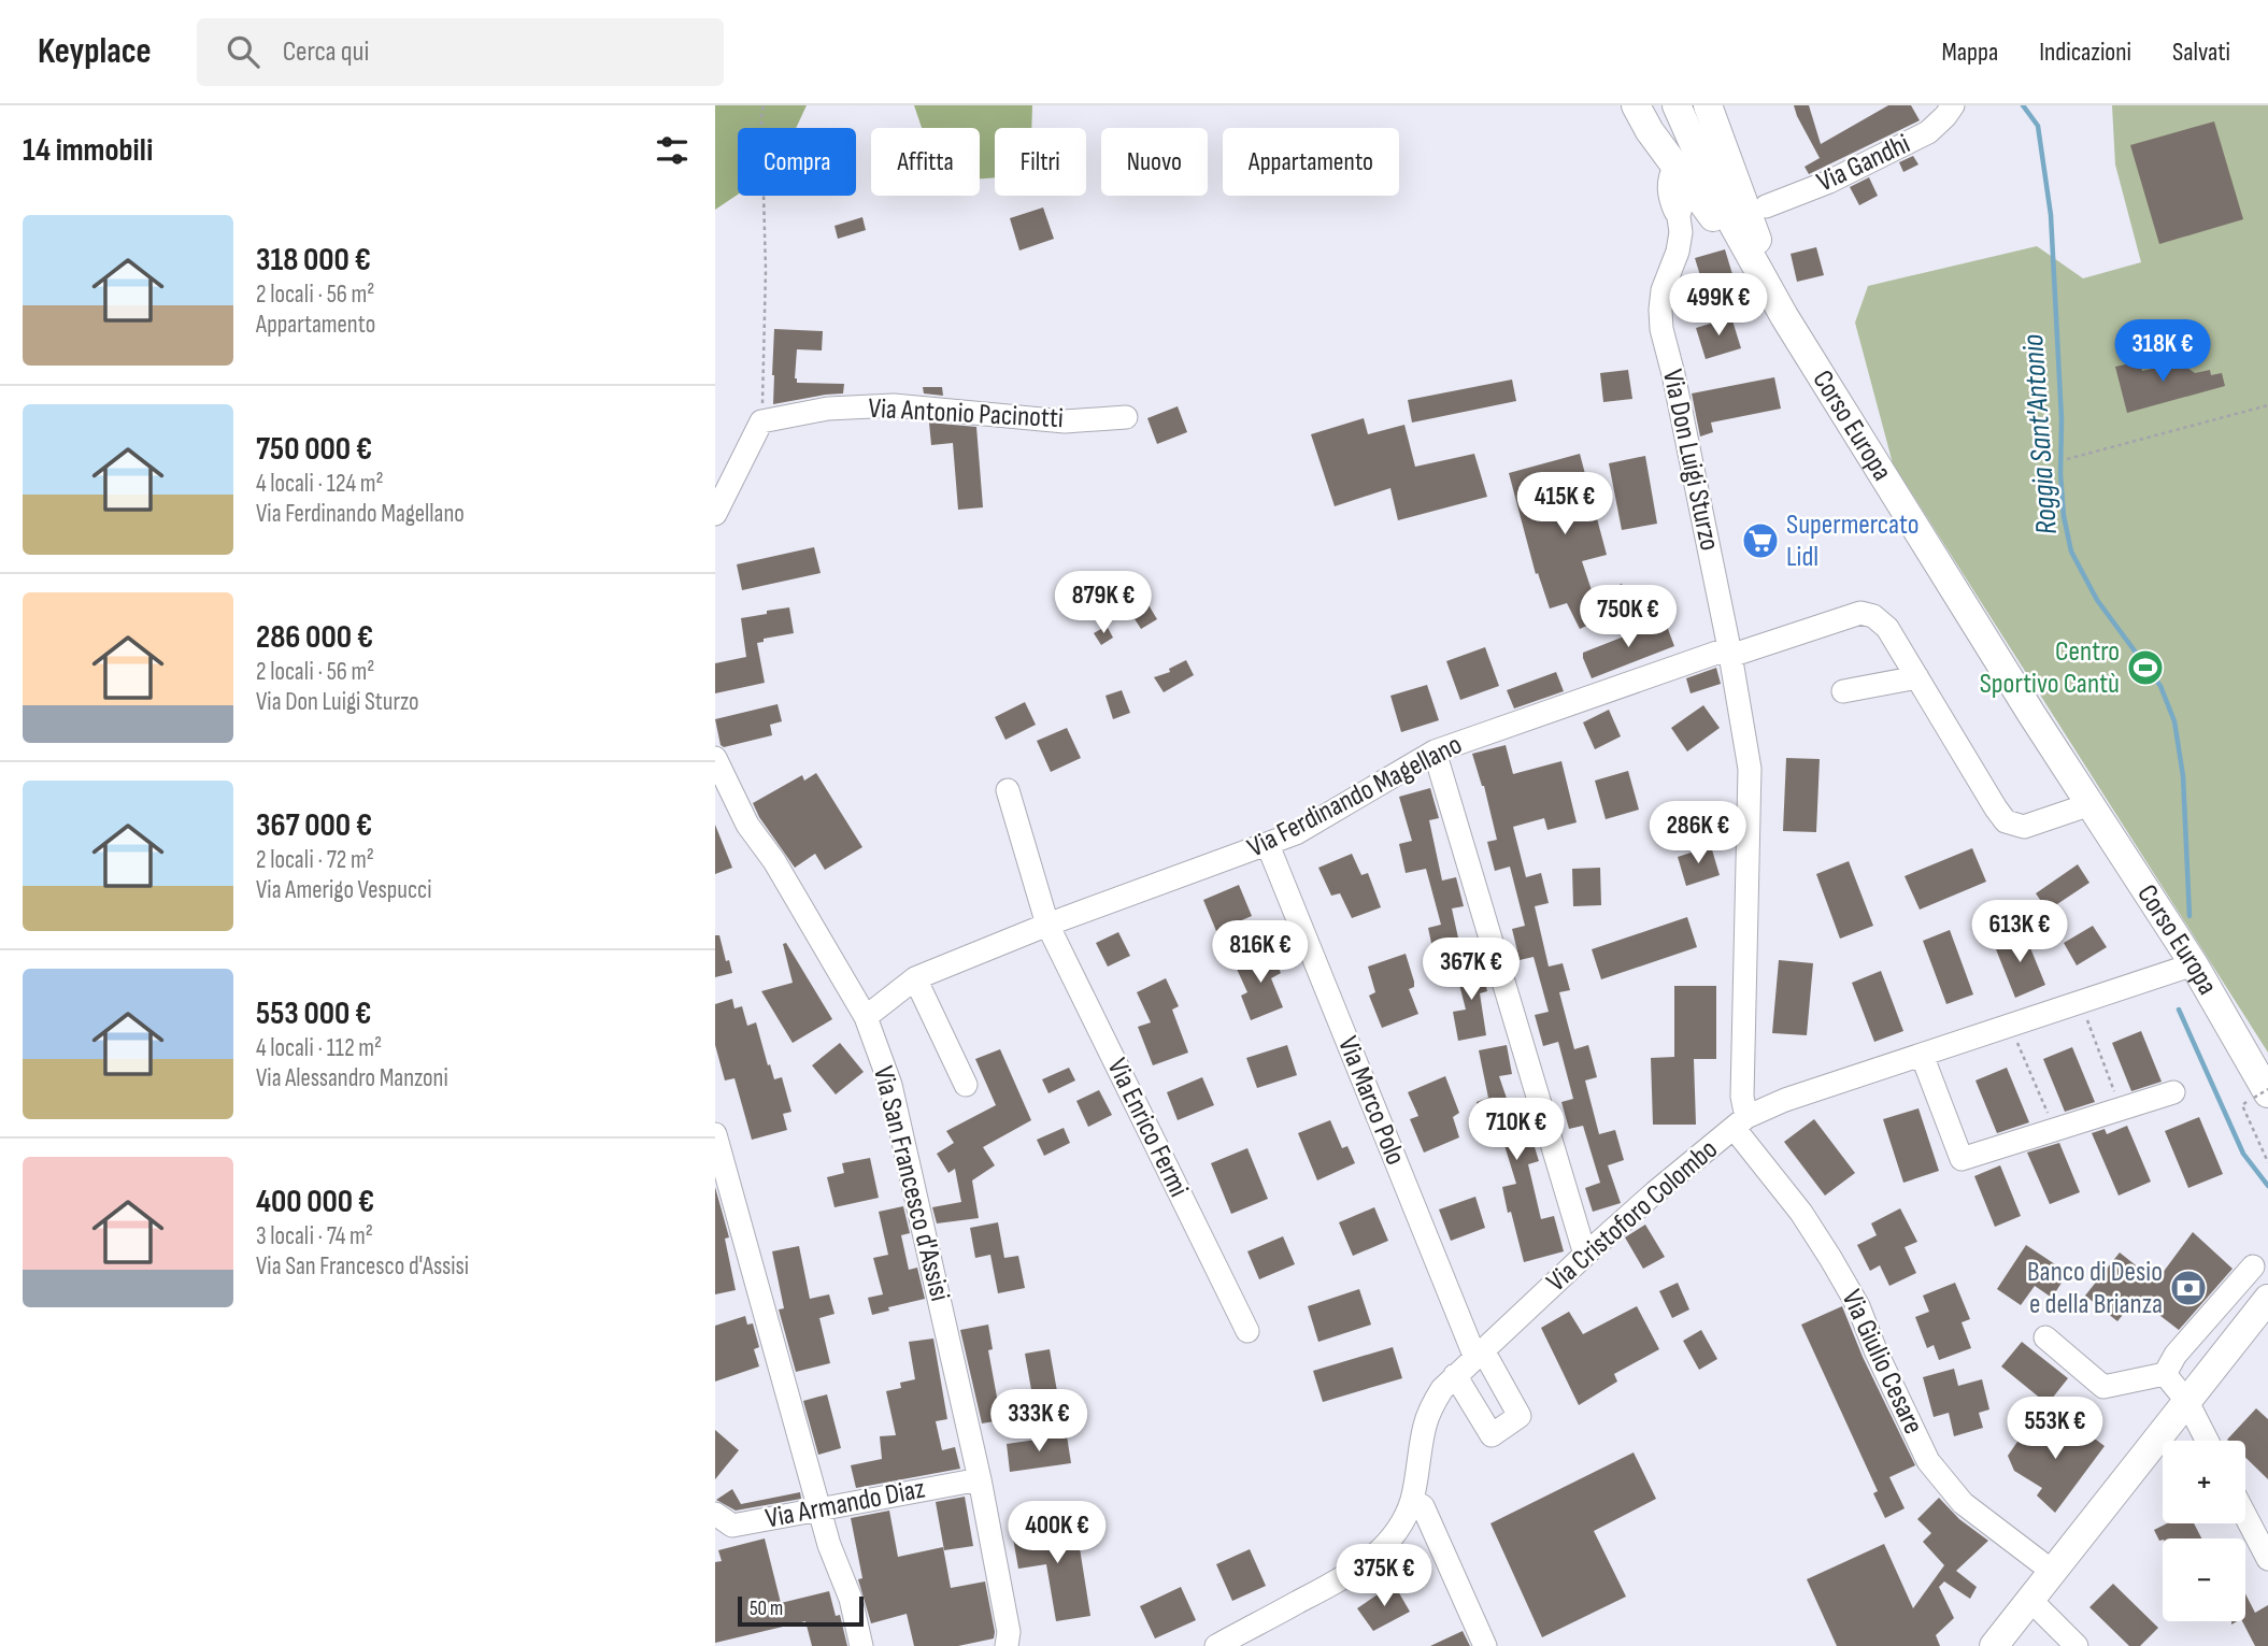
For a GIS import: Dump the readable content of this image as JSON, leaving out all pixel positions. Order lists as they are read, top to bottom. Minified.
{"streets":{"main road":["Corso Europa"],"street":["Via Gandhi","Via Antonio Pacinotti","Via Don Luigi Sturzo","Via Ferdinando Magellano","Via Marco Polo","Via Enrico Fermi","Via San Francesco d'Assisi","Via Cristoforo Colombo","Via Giulio Cesare","Via Armando Diaz"]},"crossings":[["Corso Europa","Via Ferdinando Magellano"],["Corso Europa","Via Cristoforo Colombo"],["Via Don Luigi Sturzo","Via Ferdinando Magellano"],["Via Don Luigi Sturzo","Via Cristoforo Colombo"],["Via Don Luigi Sturzo","Via Giulio Cesare"],["Via Ferdinando Magellano","Via Marco Polo"],["Via Ferdinando Magellano","Via Enrico Fermi"],["Via Ferdinando Magellano","Via San Francesco d'Assisi"],["Via Marco Polo","Via Cristoforo Colombo"],["Via San Francesco d'Assisi","Via Armando Diaz"],["Via Cristoforo Colombo","Via Giulio Cesare"]],"water":["Roggia Sant'Antonio"],"places":{"supermarket":["Supermercato Lidl"],"sports":["Centro Sportivo Cantù"],"bank":["Banco di Desio e della Brianza"]},"scale_bar":"50 m","page":{"header":"Keyplace","search":"Cerca qui","nav":["Mappa","Indicazioni","Salvati"],"heading":"14 immobili","chip":["Compra","Affitta","Filtri","Nuovo","Appartamento"],"list":[{"name":"318 000 €","note":"2 locali · 56 m² · Appartamento"},{"name":"750 000 €","note":"4 locali · 124 m² · Via Ferdinando Magellano"},{"name":"286 000 €","note":"2 locali · 56 m² · Via Don Luigi Sturzo"},{"name":"367 000 €","note":"2 locali · 72 m² · Via Amerigo Vespucci"},{"name":"553 000 €","note":"4 locali · 112 m² · Via Alessandro Manzoni"},{"name":"400 000 €","note":"3 locali · 74 m² · Via San Francesco d'Assisi"}],"price":["499K €","318K €","415K €","879K €","750K €","286K €","613K €","816K €","367K €","710K €","333K €","553K €","400K €","375K €"],"map_buttons":["+","−"],"scale":"50 m"}}
